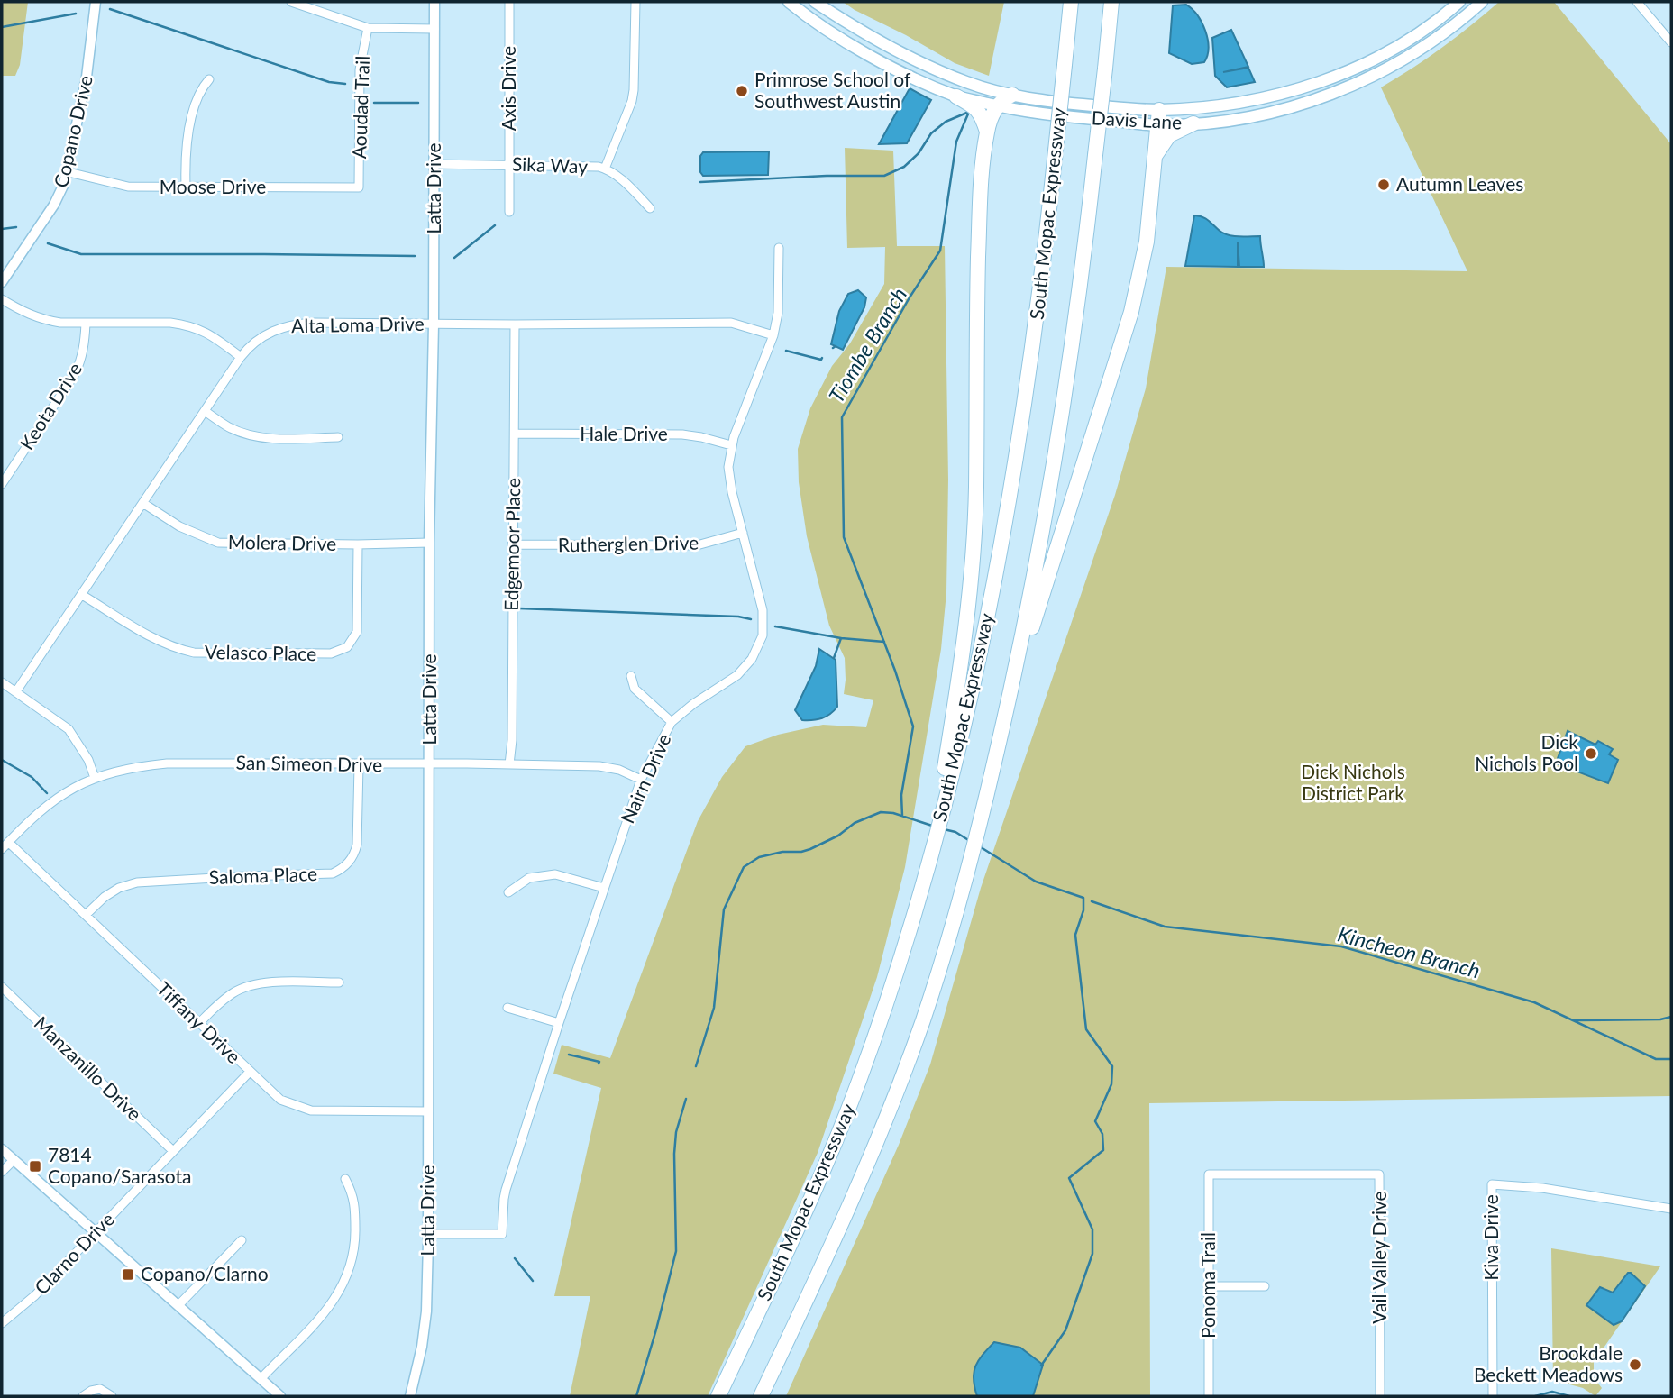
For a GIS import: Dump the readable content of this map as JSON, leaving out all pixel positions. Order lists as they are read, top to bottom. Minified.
{"streets":{"highway":["South Mopac Expressway"],"main road":["Davis Lane"],"street":["Axis Drive","Aoudad Trail","Copano Drive","Sika Way","Moose Drive","Latta Drive","Alta Loma Drive","Keota Drive","Hale Drive","Molera Drive","Edgemoor Place","Rutherglen Drive","Velasco Place","San Simeon Drive","Nairn Drive","Saloma Place","Tiffany Drive","Manzanillo Drive","Kiva Drive","Clarno Drive","Vail Valley Drive","Ponoma Trail"]},"crossings":[["Axis Drive","Sika Way"],["Aoudad Trail","Moose Drive"],["Copano Drive","Moose Drive"],["Sika Way","Latta Drive"],["Latta Drive","Alta Loma Drive"],["Latta Drive","Molera Drive"],["Latta Drive","San Simeon Drive"],["Latta Drive","Nairn Drive"],["Latta Drive","Tiffany Drive"],["Alta Loma Drive","Molera Drive"],["Alta Loma Drive","Edgemoor Place"],["Alta Loma Drive","Velasco Place"],["Alta Loma Drive","Nairn Drive"],["Hale Drive","Edgemoor Place"],["Hale Drive","Nairn Drive"],["Molera Drive","Velasco Place"],["Edgemoor Place","Rutherglen Drive"],["Edgemoor Place","San Simeon Drive"],["Rutherglen Drive","Nairn Drive"],["San Simeon Drive","Nairn Drive"],["San Simeon Drive","Saloma Place"],["San Simeon Drive","Tiffany Drive"],["Saloma Place","Tiffany Drive"],["Tiffany Drive","Clarno Drive"],["Manzanillo Drive","Clarno Drive"],["Vail Valley Drive","Ponoma Trail"]],"water":["Tiombe Branch","Kincheon Branch"],"parks":["Dick Nichols District Park"],"places":{"other":["Primrose School of Southwest Austin","Autumn Leaves","Dick Nichols Pool","Brookdale Beckett Meadows"],"transit":["7814 Copano/Sarasota","Copano/Clarno"]}}
